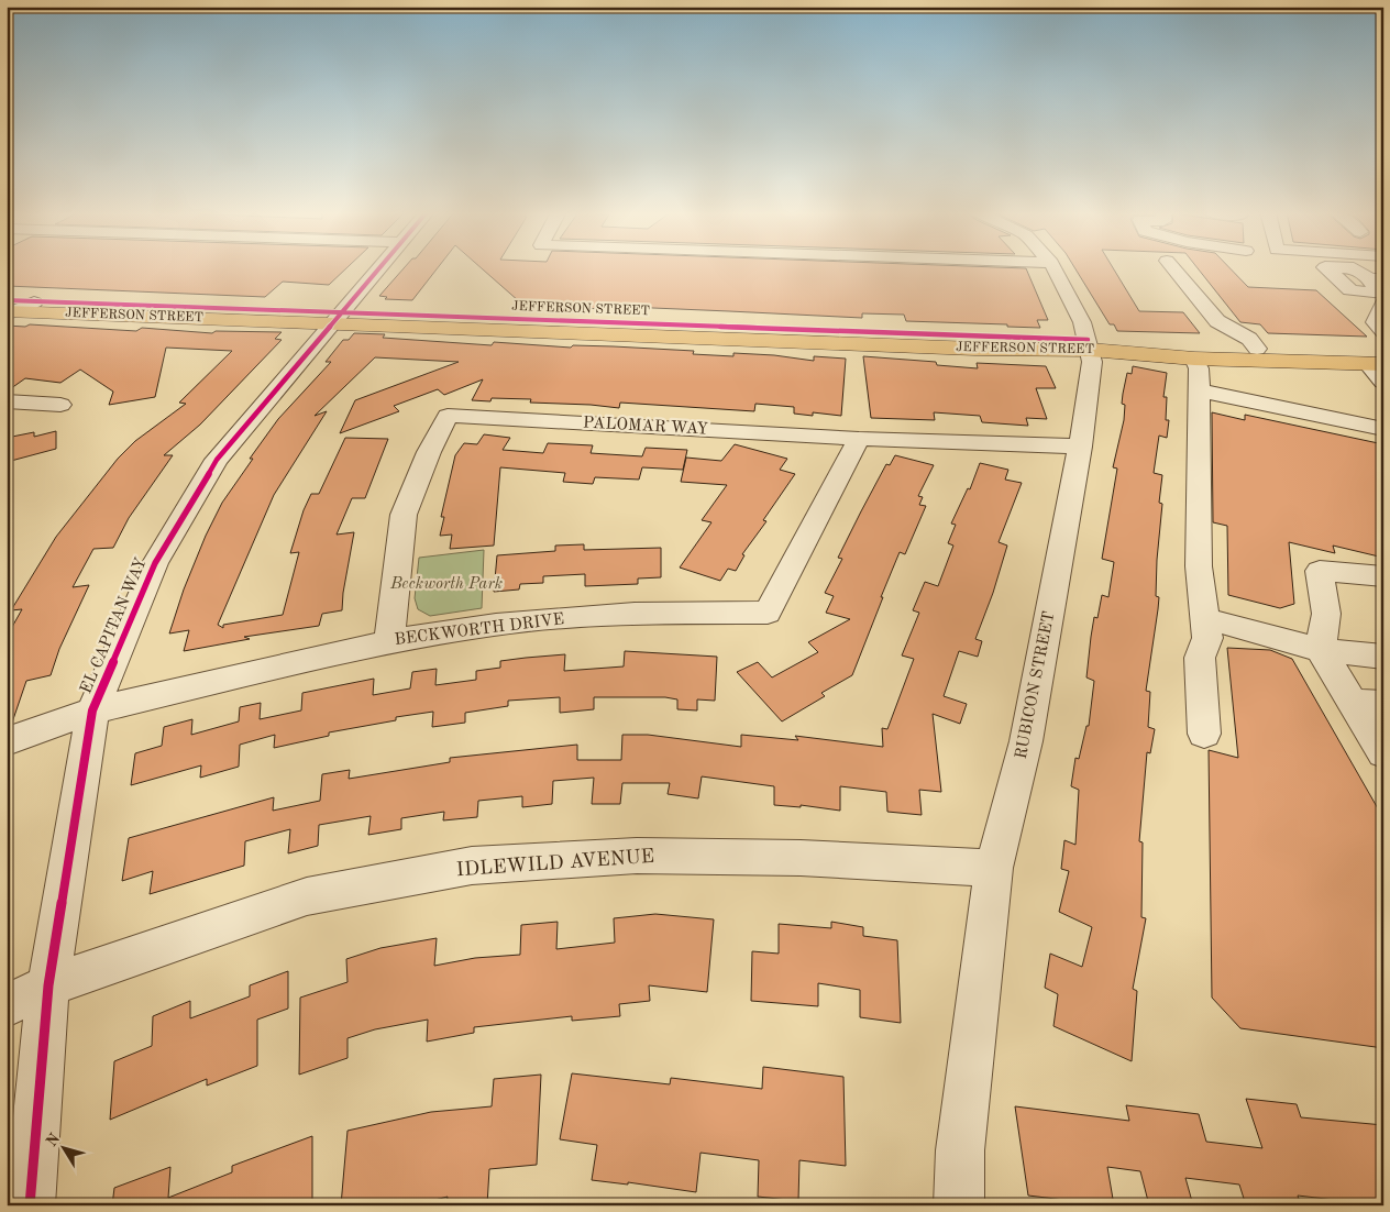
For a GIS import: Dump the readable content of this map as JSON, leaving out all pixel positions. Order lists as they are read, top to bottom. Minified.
{"streets":{"main road":["JEFFERSON STREET"],"street":["PALOMAR WAY","EL CAPITAN WAY","BECKWORTH DRIVE","RUBICON STREET","IDLEWILD AVENUE"]},"crossings":[["JEFFERSON STREET","EL CAPITAN WAY"],["JEFFERSON STREET","RUBICON STREET"],["PALOMAR WAY","BECKWORTH DRIVE"],["PALOMAR WAY","RUBICON STREET"],["EL CAPITAN WAY","BECKWORTH DRIVE"],["EL CAPITAN WAY","IDLEWILD AVENUE"],["RUBICON STREET","IDLEWILD AVENUE"]],"parks":["Beckworth Park"],"north":"top left"}
